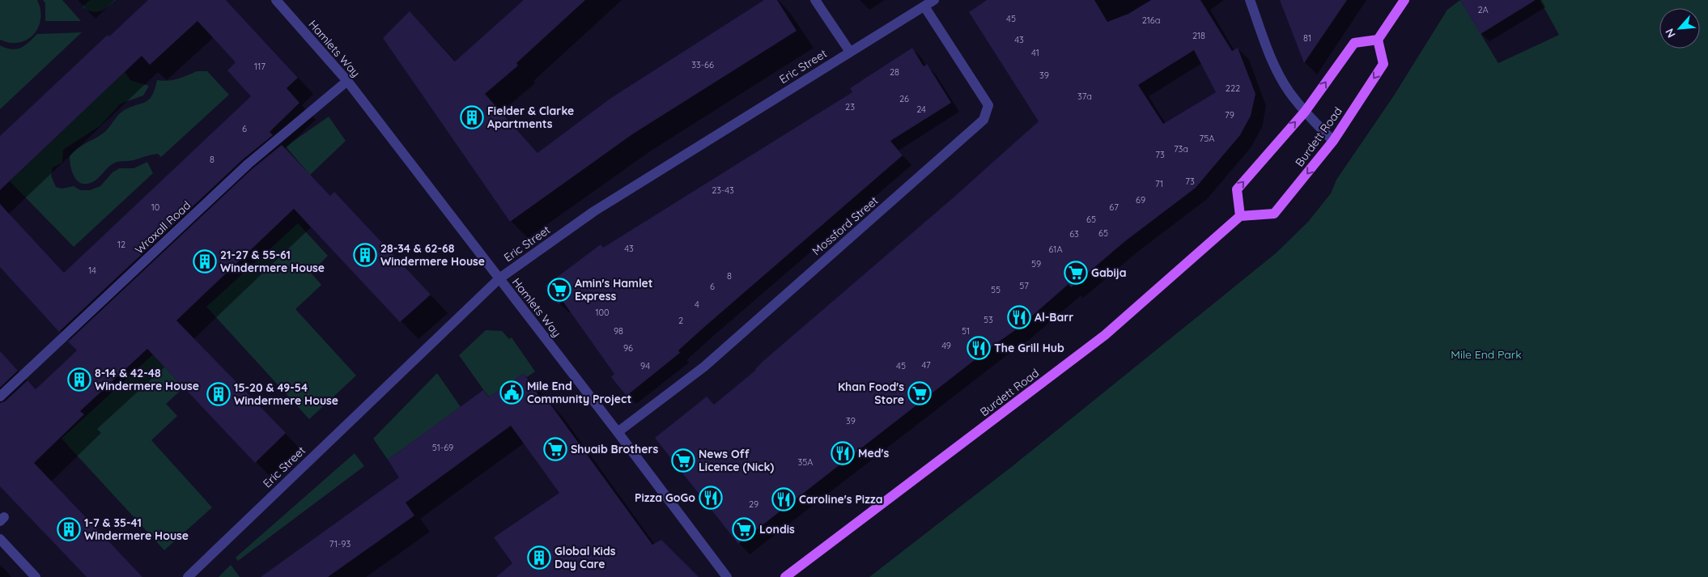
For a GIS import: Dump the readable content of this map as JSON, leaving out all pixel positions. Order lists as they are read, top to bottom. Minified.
{"streets":{"main road":["Burdett Road"],"street":["Hamlets Way","Eric Street","Mossford Street","Wraxall Road"]},"crossings":[["Hamlets Way","Eric Street"],["Hamlets Way","Mossford Street"],["Hamlets Way","Wraxall Road"],["Eric Street","Mossford Street"]],"parks":["Mile End Park"],"places":{"building":["Fielder & Clarke Apartments","28-34 & 62-68 Windermere House","21-27 & 55-61 Windermere House","8-14 & 42-48 Windermere House","15-20 & 49-54 Windermere House","1-7 & 35-41 Windermere House","Global Kids Day Care"],"supermarket":["Gabija","Amin's Hamlet Express","Khan Food's Store","Shuaib Brothers","News Off Licence (Nick)","Londis"],"restaurant":["Al-Barr","The Grill Hub","Med's","Pizza GoGo","Caroline's Pizza"],"public building":["Mile End Community Project"]},"house_numbers":["2A","45","216a","218","81","43","41","33-66","117","28","39","222","37a","26","23","24","79","6","75A","73a","73","8","73","71","23-43","69","10","67","65","65","63","12","43","61A","59","14","8","57","6","55","4","100","53","2","98","51","49","96","47","94","45","39","51-69","35A","29","71-93"],"north":"bottom left"}
